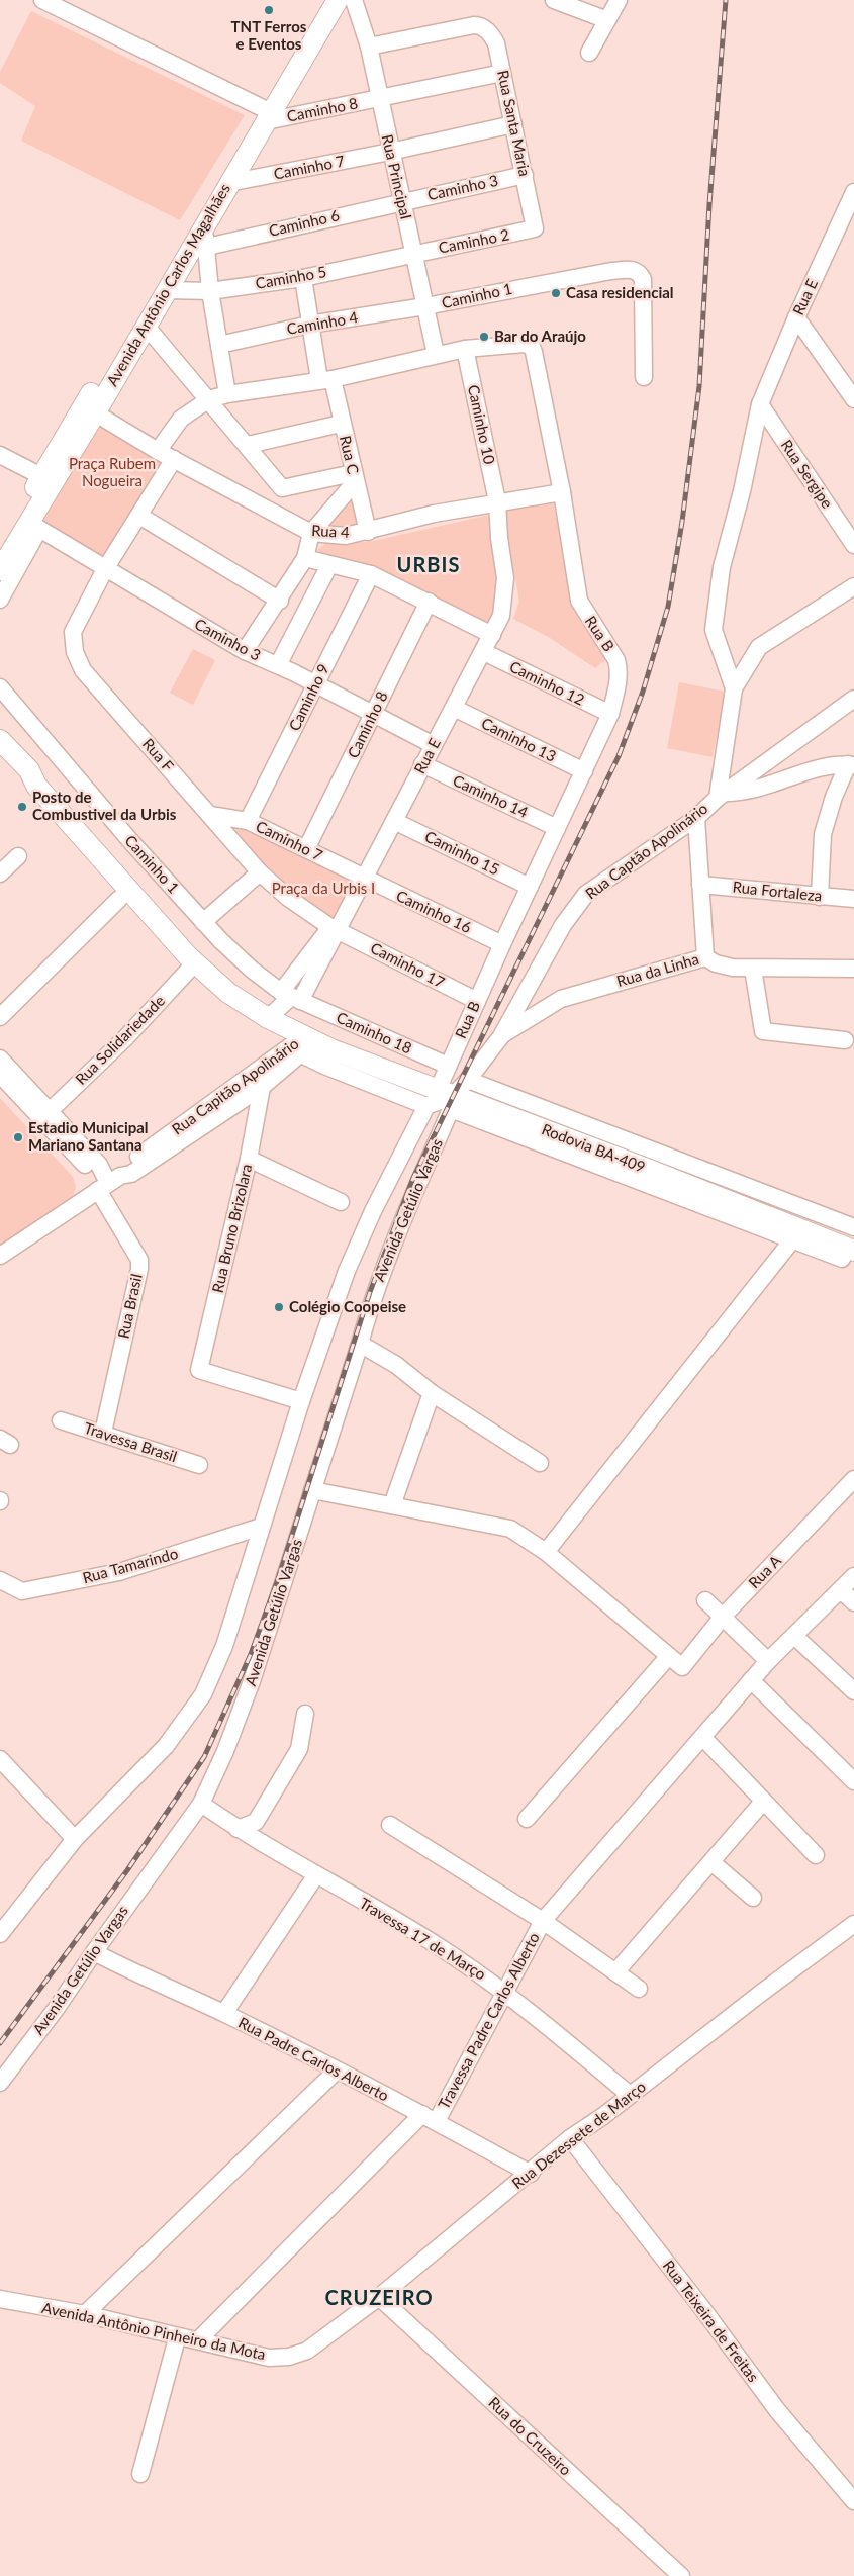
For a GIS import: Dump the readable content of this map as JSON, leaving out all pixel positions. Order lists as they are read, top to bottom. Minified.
{"streets":{"main road":["Avenida Antônio Carlos Magalhães","Rodovia BA-409"],"street":["Caminho 8","Rua Santa Maria","Caminho 7","Rua Principal","Caminho 3","Caminho 6","Caminho 2","Caminho 5","Caminho 1","Rua E","Caminho 4","Caminho 10","Rua C","Rua Sergipe","Rua 4","Rua B","Caminho 12","Caminho 9","Caminho 13","Rua F","Caminho 14","Rua Captão Apolinário","Caminho 15","Rua Fortaleza","Caminho 16","Caminho 17","Rua da Linha","Caminho 18","Rua Solidariedade","Rua Capitão Apolinário","Avenida Getúlio Vargas","Rua Bruno Brizolara","Rua Brasil","Travessa Brasil","Rua Tamarindo","Rua A","Travessa 17 de Março","Travessa Padre Carlos Alberto","Rua Padre Carlos Alberto","Rua Dezessete de Março","Rua Teixeira de Freitas","Avenida Antônio Pinheiro da Mota","Rua do Cruzeiro"]},"crossings":[["Caminho 8","Caminho 7"],["Caminho 8","Rua Principal"],["Caminho 8","Caminho 3"],["Caminho 8","Avenida Antônio Carlos Magalhães"],["Rua Santa Maria","Rua Principal"],["Rua Santa Maria","Caminho 3"],["Rua Santa Maria","Caminho 2"],["Caminho 7","Rua Principal"],["Caminho 7","Avenida Antônio Carlos Magalhães"],["Caminho 7","Rua E"],["Caminho 7","Caminho 9"],["Caminho 7","Rua F"],["Caminho 7","Caminho 16"],["Rua Principal","Caminho 3"],["Rua Principal","Caminho 6"],["Rua Principal","Caminho 2"],["Rua Principal","Caminho 5"],["Rua Principal","Avenida Antônio Carlos Magalhães"],["Rua Principal","Caminho 1"],["Rua Principal","Caminho 4"],["Rua Principal","Rua B"],["Caminho 3","Caminho 6"],["Caminho 3","Avenida Antônio Carlos Magalhães"],["Caminho 3","Rua E"],["Caminho 3","Caminho 9"],["Caminho 3","Rua F"],["Caminho 6","Avenida Antônio Carlos Magalhães"],["Caminho 2","Caminho 5"],["Caminho 5","Avenida Antônio Carlos Magalhães"],["Caminho 5","Rua C"],["Avenida Antônio Carlos Magalhães","Rua 4"],["Caminho 1","Rua E"],["Caminho 1","Caminho 4"],["Caminho 1","Caminho 18"],["Rua E","Caminho 10"],["Rua E","Rua Sergipe"],["Rua E","Rua 4"],["Rua E","Caminho 12"],["Rua E","Caminho 13"],["Rua E","Rua F"],["Rua E","Caminho 14"],["Rua E","Caminho 15"],["Rua E","Caminho 16"],["Rua E","Caminho 17"],["Rua E","Caminho 18"],["Rua E","Rodovia BA-409"],["Caminho 4","Rua C"],["Caminho 10","Rua 4"],["Caminho 10","Rua B"],["Rua C","Rua 4"],["Rua C","Rua B"],["Rua 4","Rua B"],["Rua B","Caminho 12"],["Rua B","Caminho 13"],["Rua B","Caminho 14"],["Rua B","Rua Captão Apolinário"],["Rua B","Caminho 15"],["Rua B","Caminho 16"],["Rua B","Caminho 17"],["Rua B","Caminho 18"],["Rua B","Rodovia BA-409"],["Rua B","Avenida Getúlio Vargas"],["Rua F","Caminho 17"],["Rua Captão Apolinário","Rua da Linha"],["Rua Captão Apolinário","Rodovia BA-409"],["Rua Captão Apolinário","Avenida Getúlio Vargas"],["Rua Solidariedade","Rua Brasil"],["Rua Capitão Apolinário","Rodovia BA-409"],["Rua Capitão Apolinário","Rua Bruno Brizolara"],["Rua Capitão Apolinário","Rua Brasil"],["Rodovia BA-409","Avenida Getúlio Vargas"],["Avenida Getúlio Vargas","Rua Bruno Brizolara"],["Avenida Getúlio Vargas","Rua Tamarindo"],["Avenida Getúlio Vargas","Travessa 17 de Março"],["Avenida Getúlio Vargas","Rua Padre Carlos Alberto"],["Rua Brasil","Travessa Brasil"],["Travessa 17 de Março","Travessa Padre Carlos Alberto"],["Travessa 17 de Março","Rua Dezessete de Março"],["Travessa Padre Carlos Alberto","Rua Padre Carlos Alberto"],["Travessa Padre Carlos Alberto","Avenida Antônio Pinheiro da Mota"],["Rua Padre Carlos Alberto","Rua Dezessete de Março"],["Rua Dezessete de Março","Rua Teixeira de Freitas"],["Rua Dezessete de Março","Avenida Antônio Pinheiro da Mota"],["Rua Dezessete de Março","Rua do Cruzeiro"]],"districts":["URBIS","CRUZEIRO"],"parks":["Praça Rubem Nogueira","Praça da Urbis I"],"places":["TNT Ferros e Eventos","Casa residencial","Bar do Araújo","Posto de Combustivel da Urbis","Estadio Municipal Mariano Santana","Colégio Coopeise"]}
